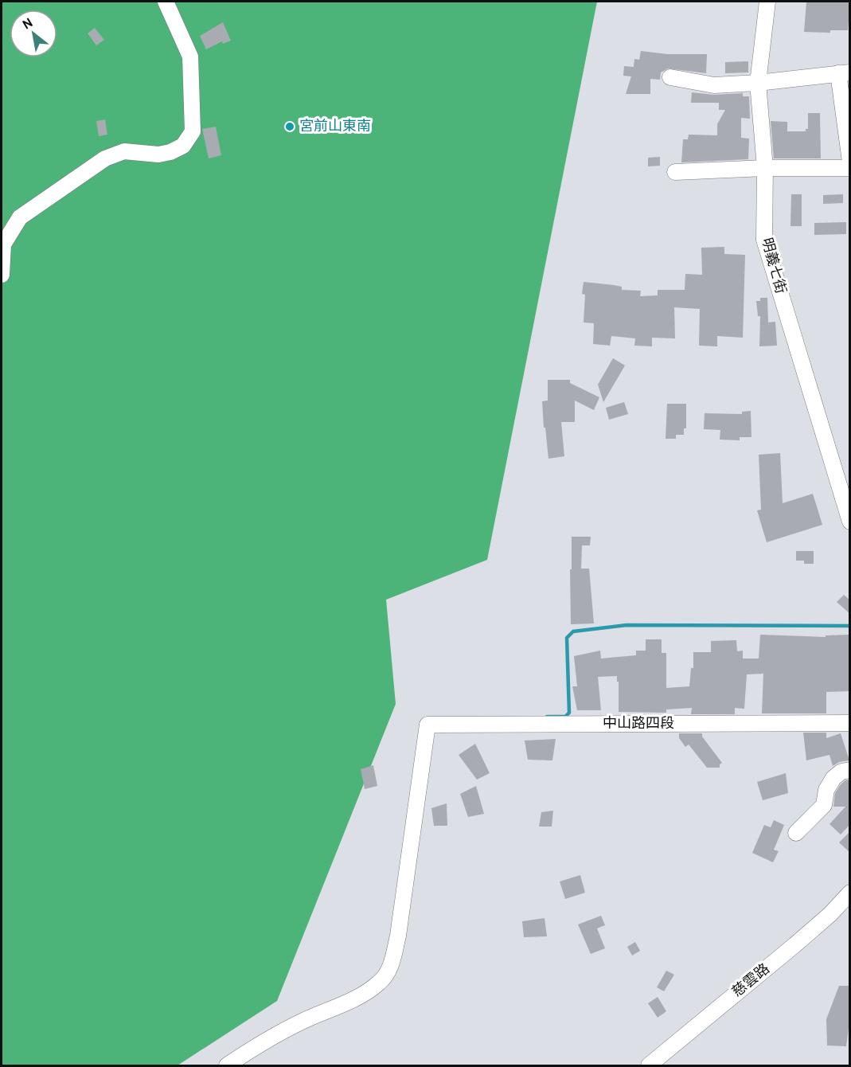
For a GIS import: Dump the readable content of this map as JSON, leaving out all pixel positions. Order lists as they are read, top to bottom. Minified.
{"streets":{"street":["明義七街","中山路四段","慈雲路"]},"places":["宮前山東南"],"north":"top left"}
